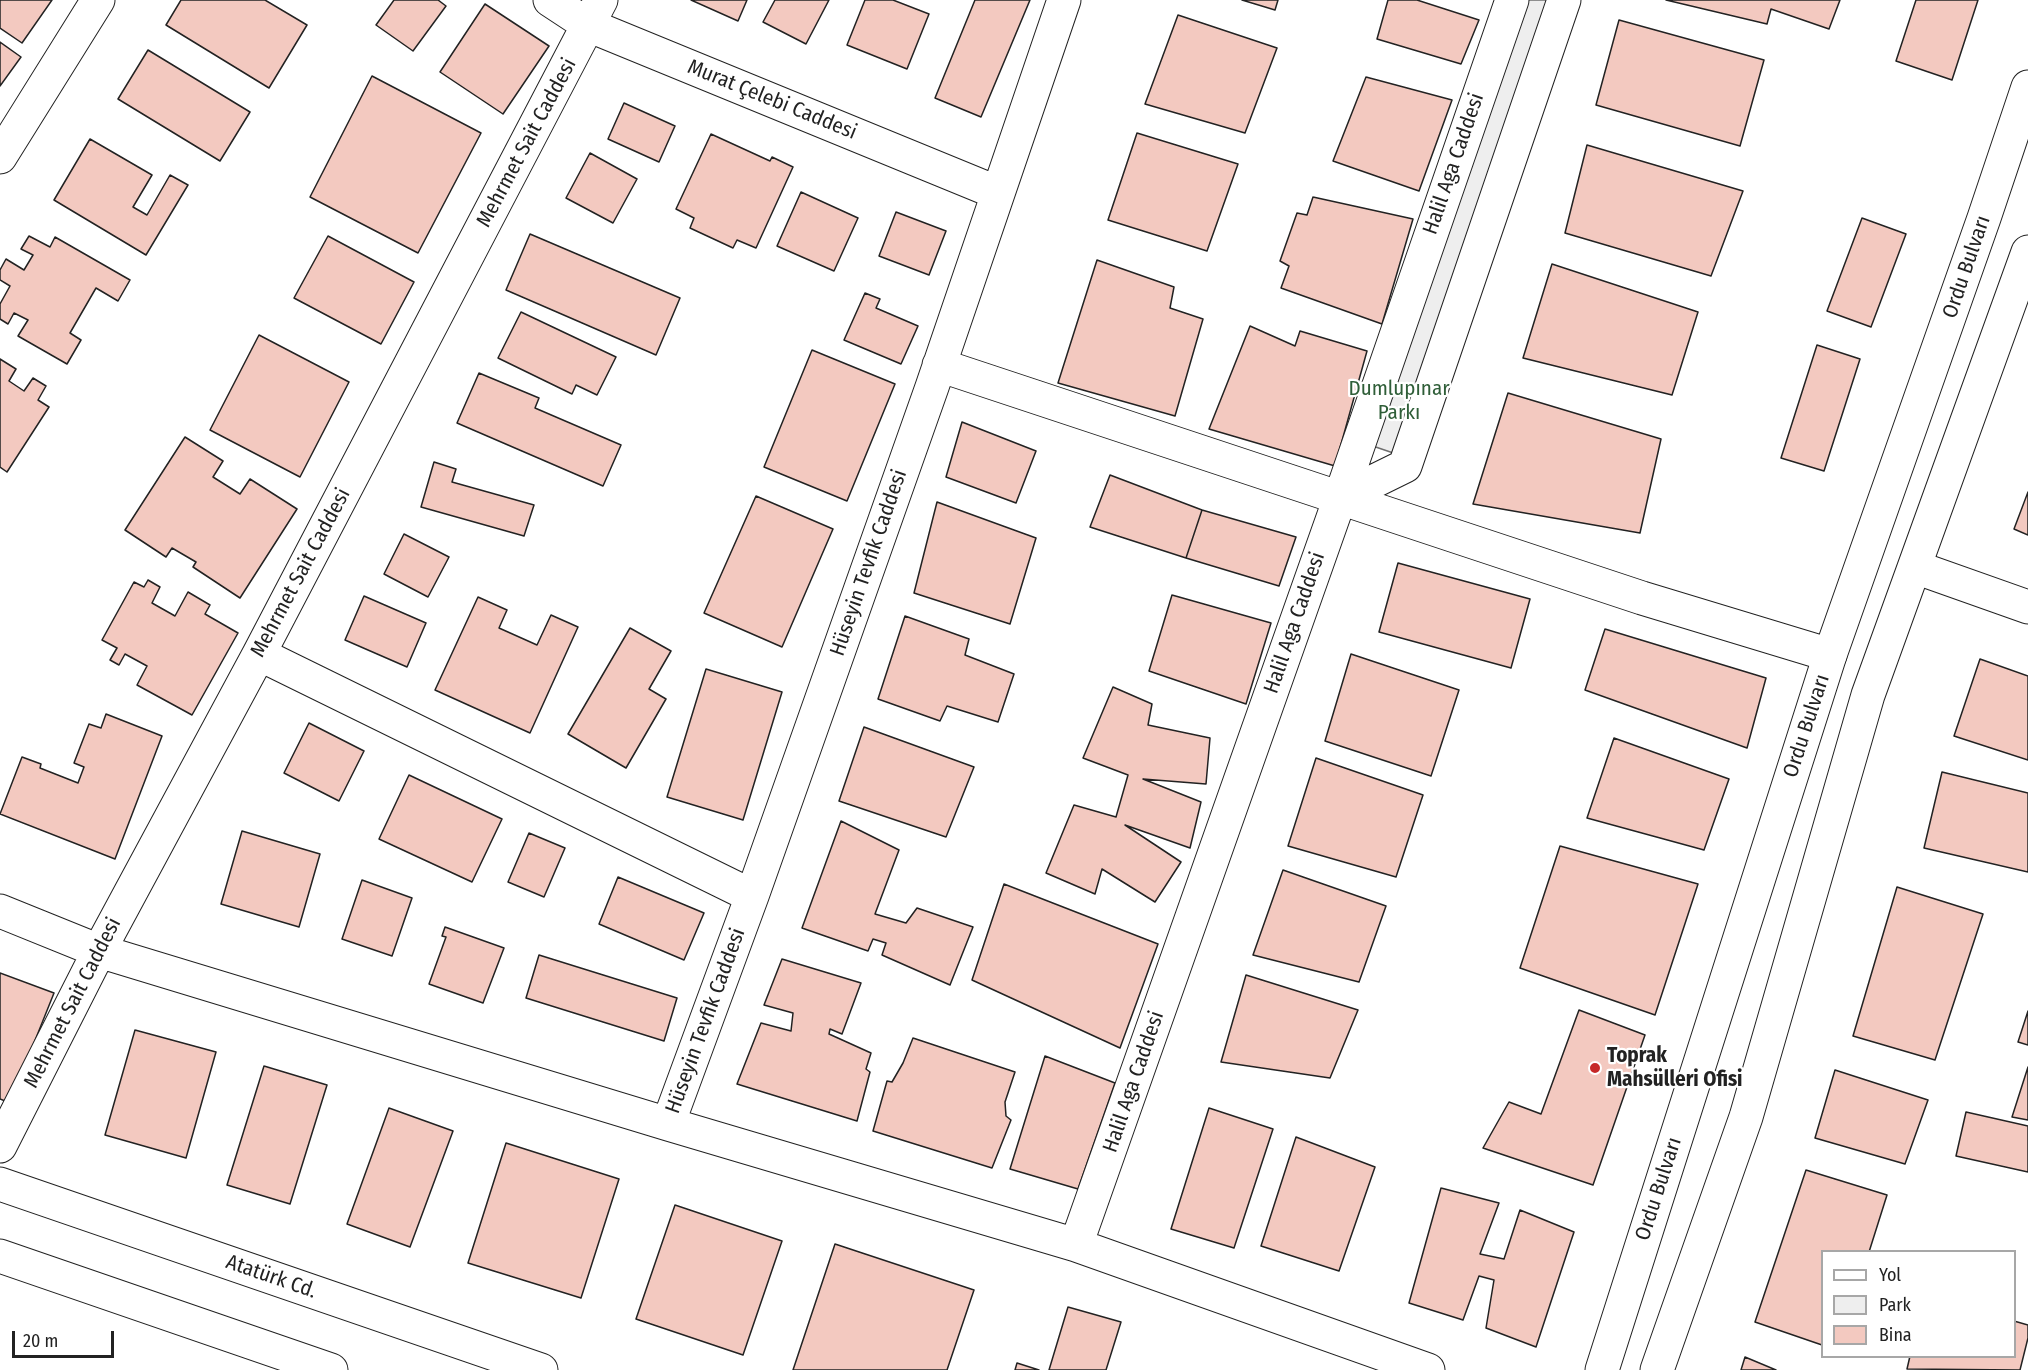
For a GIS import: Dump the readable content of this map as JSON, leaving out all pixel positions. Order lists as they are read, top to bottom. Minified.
{"streets":{"street":["Murat Çelebi Caddesi","Mehrmet Sait Caddesi","Halil Aga Caddesi","Ordu Bulvarı","Hüseyin Tevfik Caddesi","Atatürk Cd."]},"crossings":[["Murat Çelebi Caddesi","Mehrmet Sait Caddesi"],["Murat Çelebi Caddesi","Hüseyin Tevfik Caddesi"]],"parks":["Dumlupınar Parkı"],"places":["Toprak Mahsülleri Ofisi"],"legend":["Yol","Park","Bina"],"scale_bar":"20 m"}
